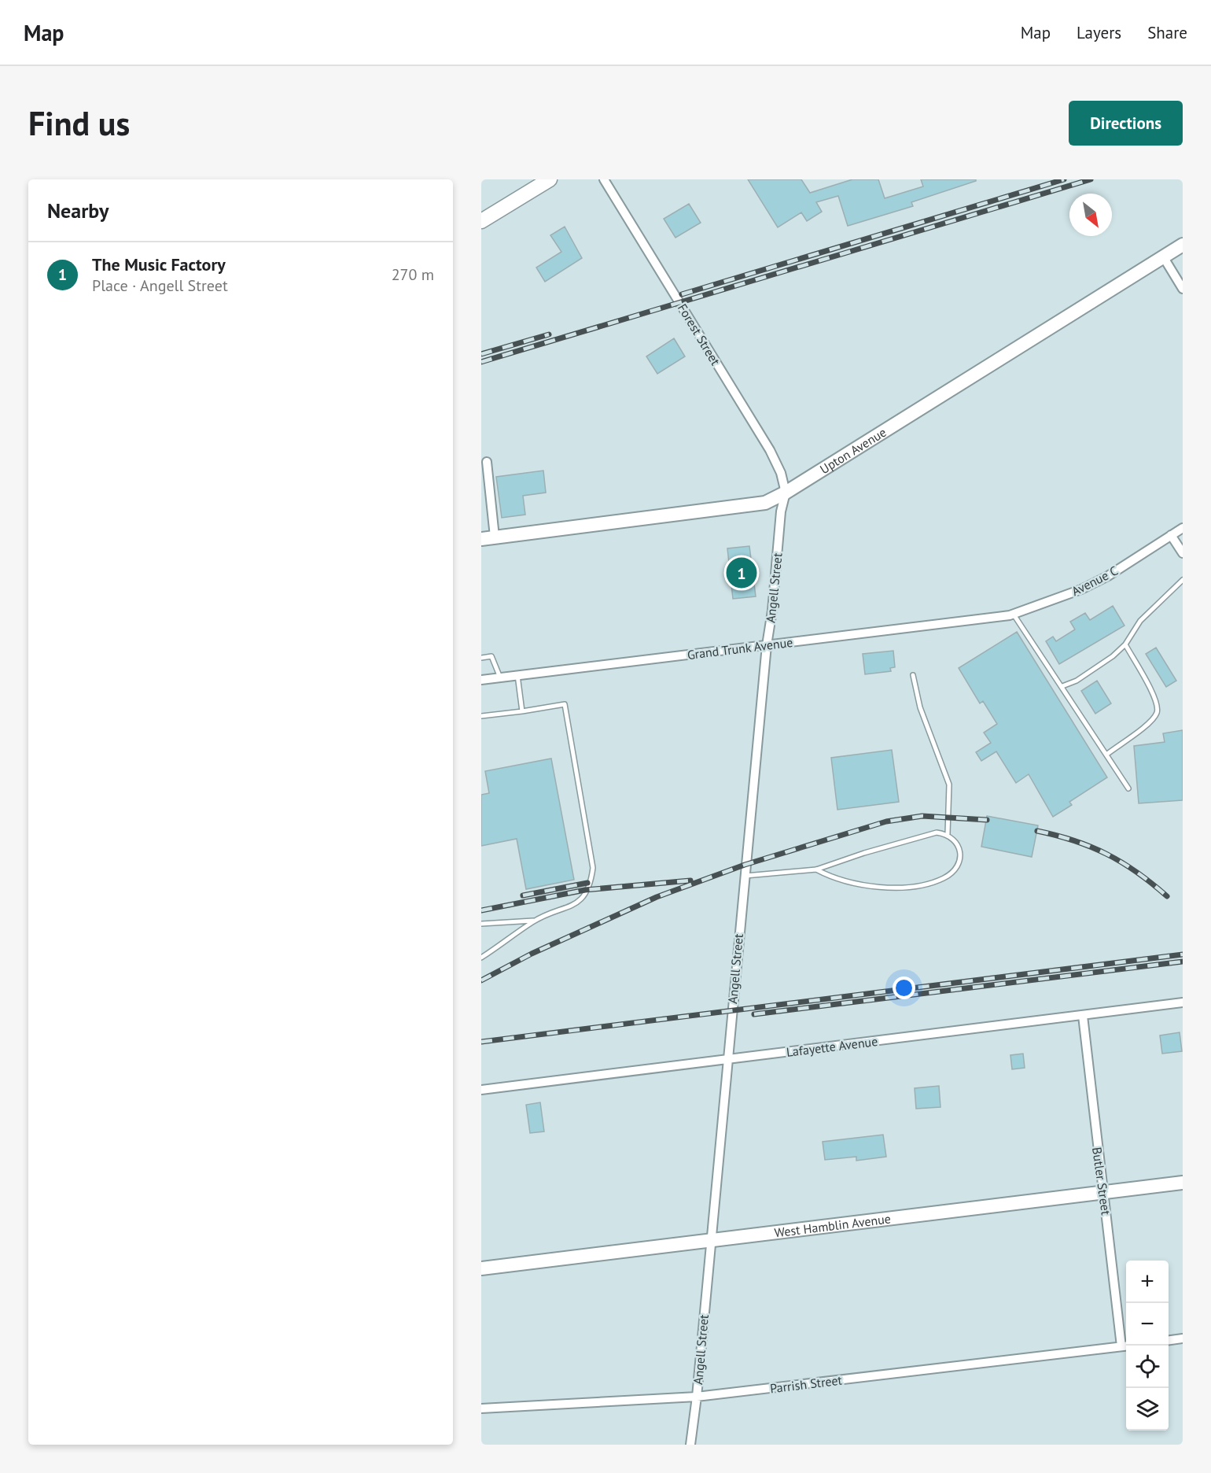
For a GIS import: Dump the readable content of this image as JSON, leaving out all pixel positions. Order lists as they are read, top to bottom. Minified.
{"streets":{"street":["Forest Street","Upton Avenue","Avenue C","Angell Street","Grand Trunk Avenue","Lafayette Avenue","Butler Street","West Hamblin Avenue","Parrish Street"]},"crossings":[["Forest Street","Upton Avenue"],["Forest Street","Angell Street"],["Upton Avenue","Angell Street"],["Avenue C","Grand Trunk Avenue"],["Angell Street","Grand Trunk Avenue"],["Angell Street","Lafayette Avenue"],["Angell Street","West Hamblin Avenue"],["Angell Street","Parrish Street"],["Lafayette Avenue","Butler Street"],["Butler Street","West Hamblin Avenue"],["Butler Street","Parrish Street"]],"north":"bottom right","page":{"header":"Map","nav":["Map","Layers","Share"],"buttons":"Directions","title":"Find us","heading":"Nearby","list":[{"mark":"1","name":"The Music Factory","note":"Place · Angell Street","value":"270 m"}],"pins":"1","map_buttons":["+","−"]}}
